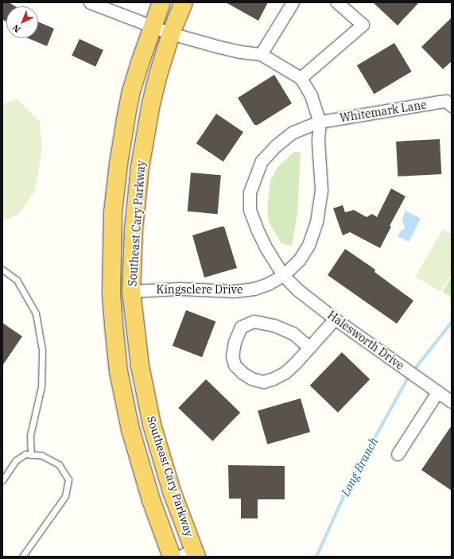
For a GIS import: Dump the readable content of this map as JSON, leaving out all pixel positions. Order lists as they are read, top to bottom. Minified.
{"streets":{"main road":["Southeast Cary Parkway"],"street":["Whitemark Lane","Kingsclere Drive","Halesworth Drive"]},"crossings":[["Whitemark Lane","Kingsclere Drive"],["Southeast Cary Parkway","Kingsclere Drive"],["Kingsclere Drive","Halesworth Drive"]],"water":["Long Branch"],"north":"bottom left"}
